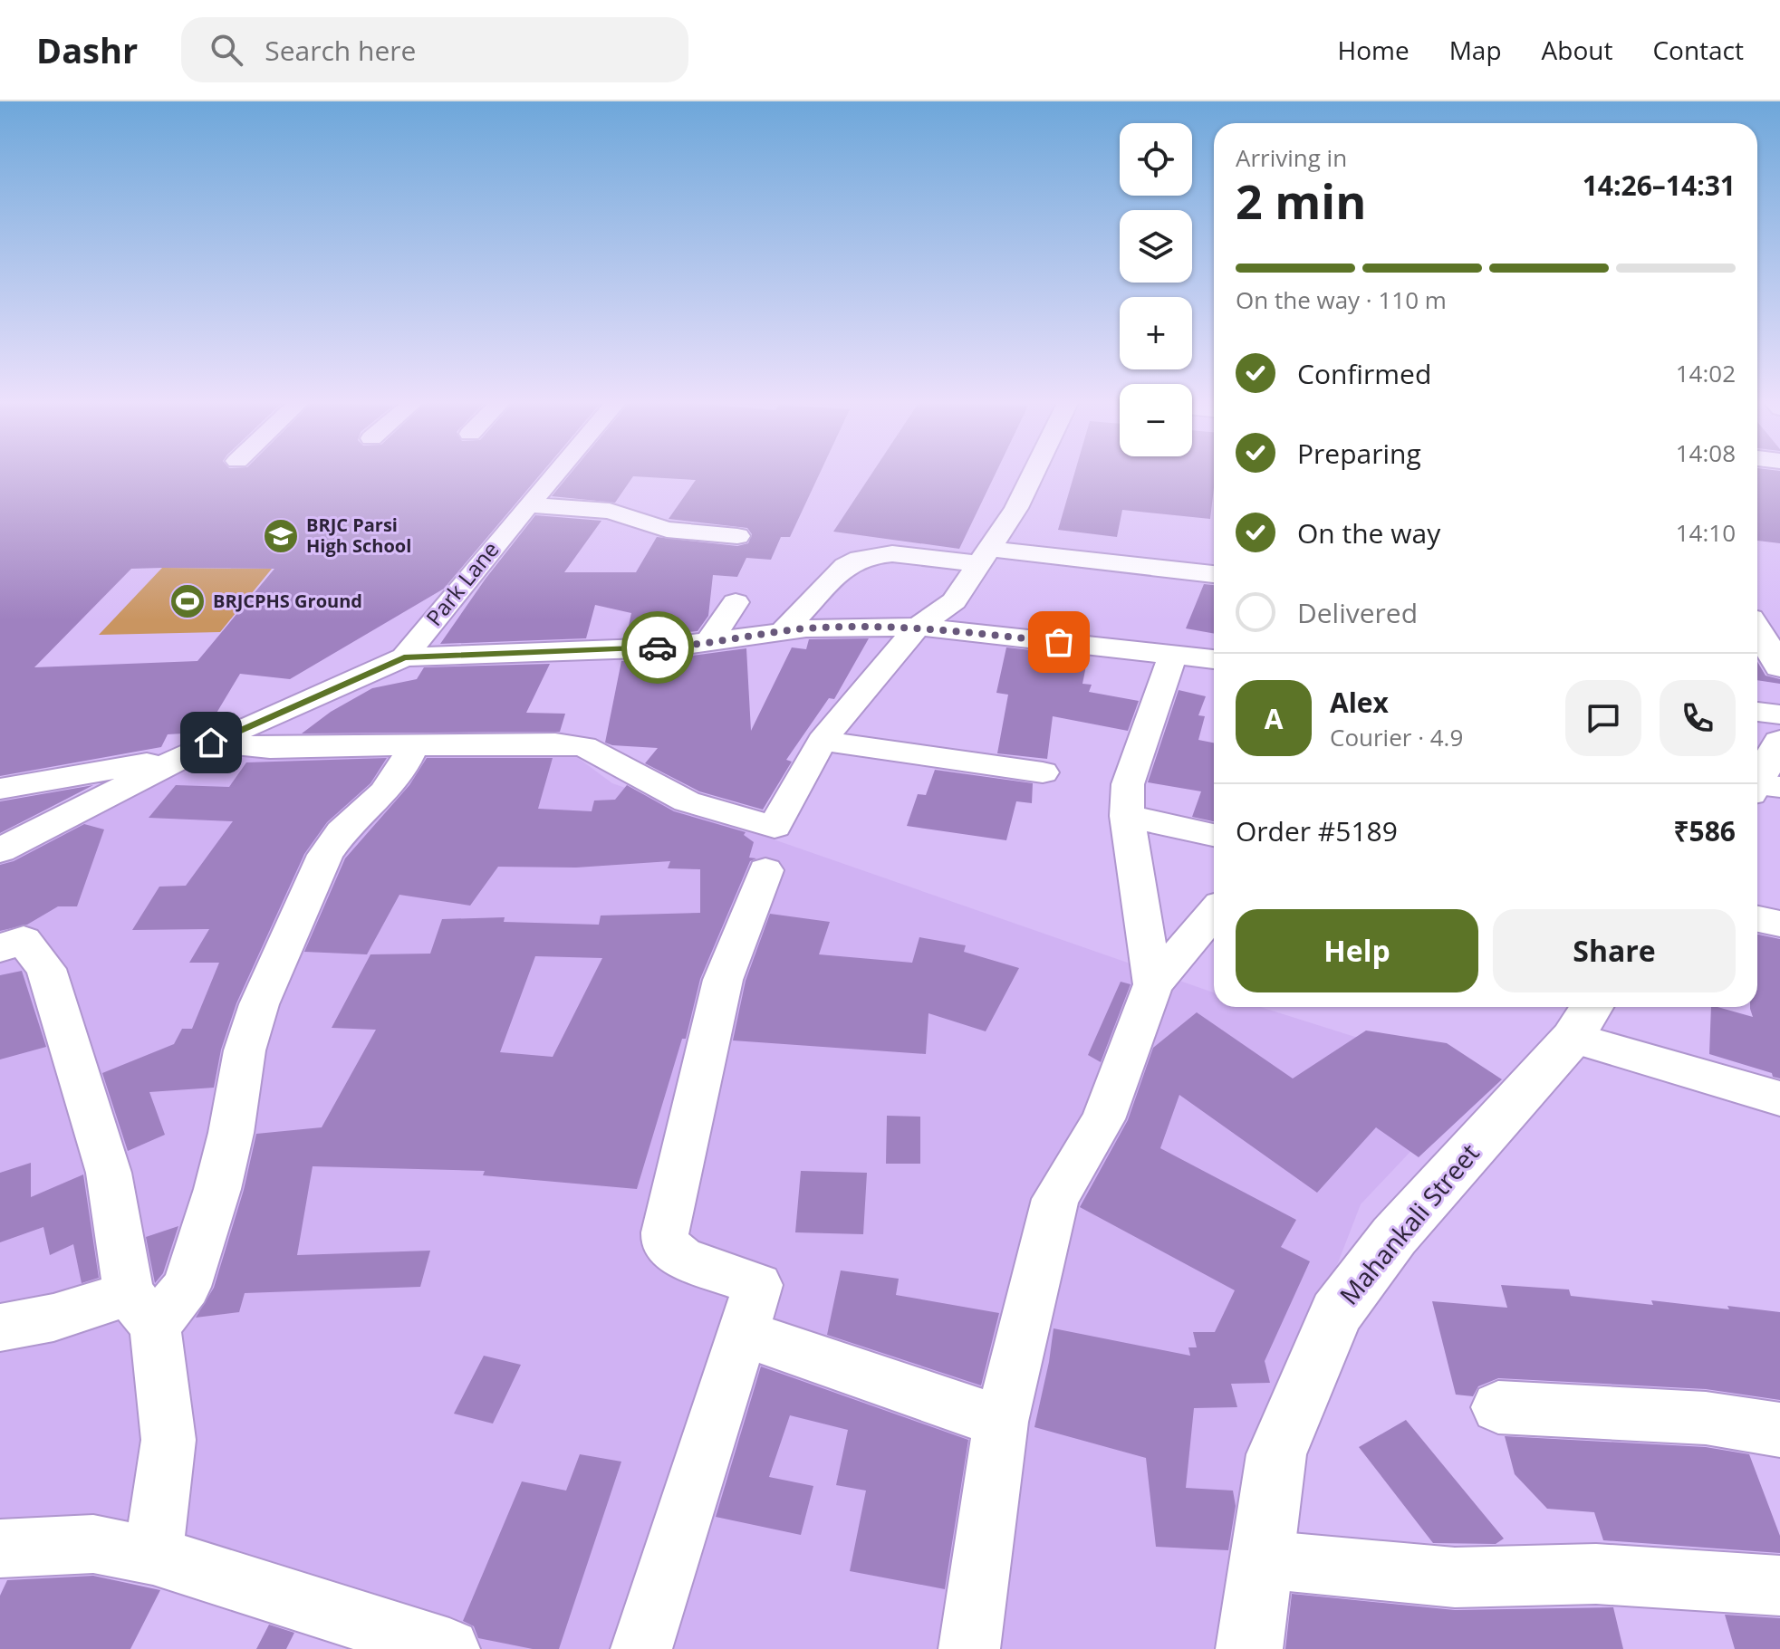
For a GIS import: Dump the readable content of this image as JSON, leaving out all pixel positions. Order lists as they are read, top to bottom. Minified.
{"streets":{"street":["Park Lane","Mahankali Street"]},"places":{"school or university":["BRJC Parsi High School"],"sports":["BRJCPHS Ground"]},"page":{"header":"Dashr","search":"Search here","nav":["Home","Map","About","Contact"],"map_buttons":["+","−"],"heading":["2 min","Arriving in","14:26–14:31"],"panel":["Alex","Courier · 4.9","Order #5189","₹586"],"bar":"On the way · 110 m","list":[["Confirmed","14:02"],["Preparing","14:08"],["On the way","14:10"],"Delivered"],"round":"A","buttons":["Help","Share"]}}
